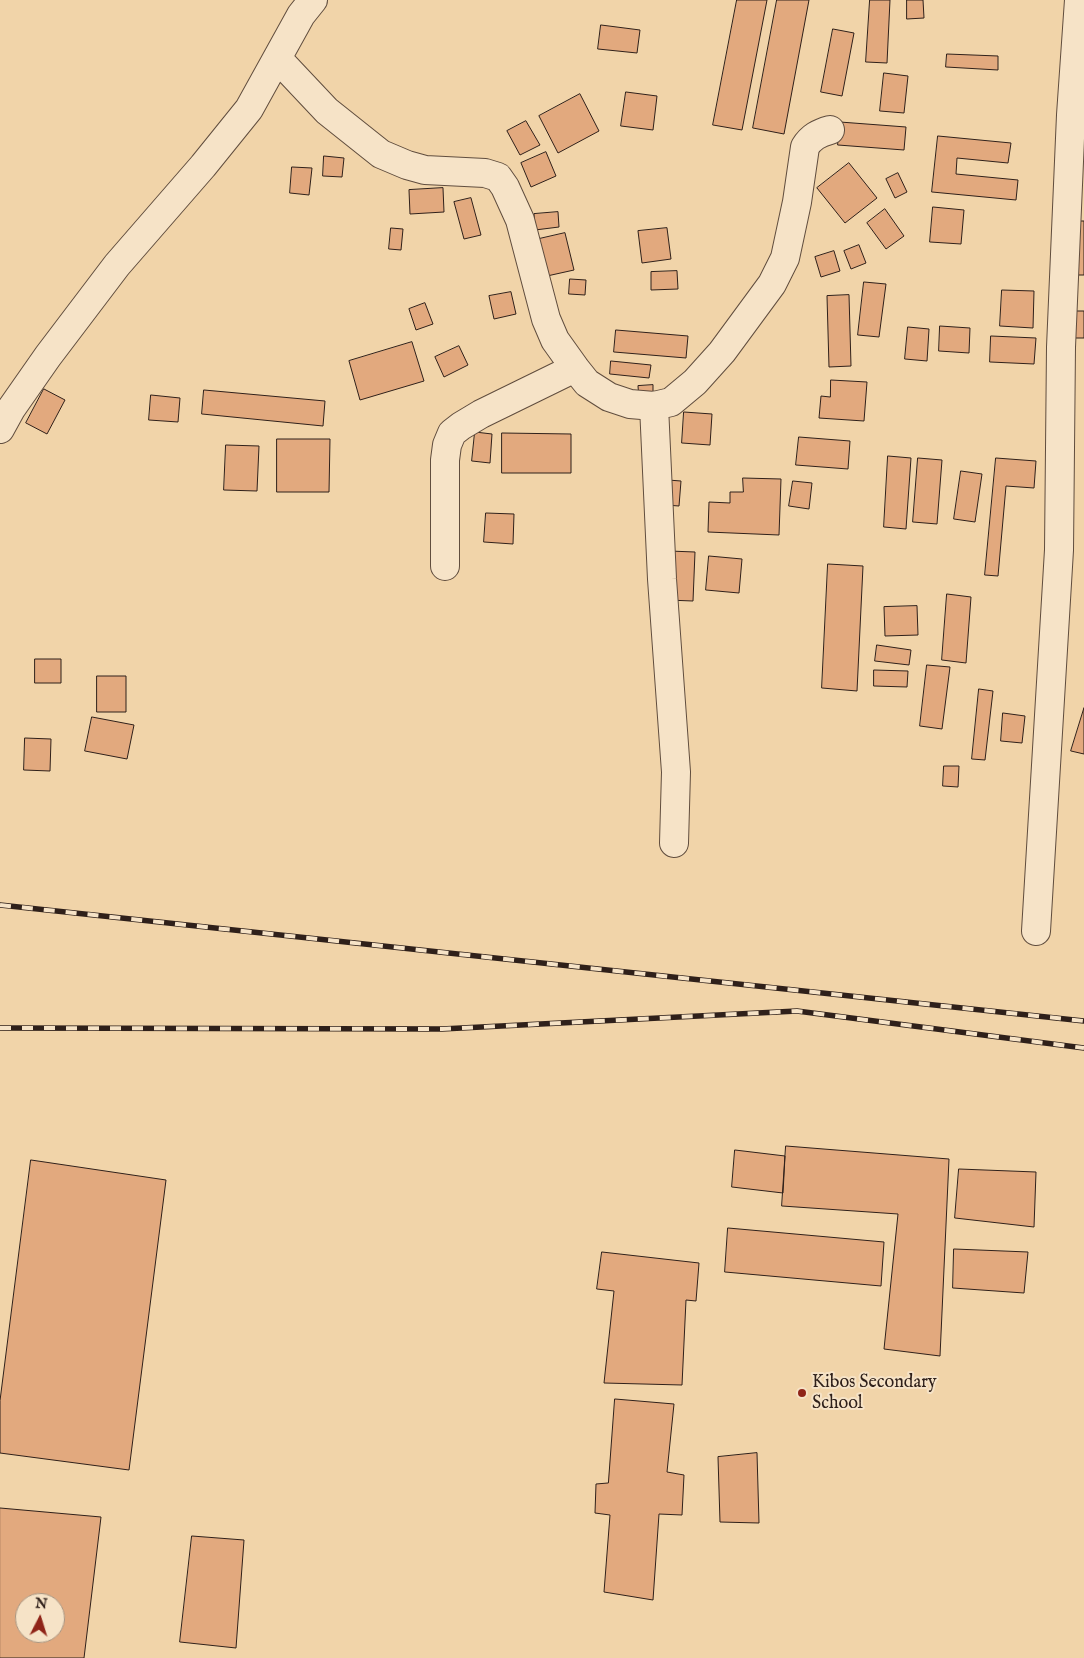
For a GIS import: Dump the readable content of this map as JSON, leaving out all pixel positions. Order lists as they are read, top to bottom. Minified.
{"places":["Kibos Secondary School"],"north":"top"}
